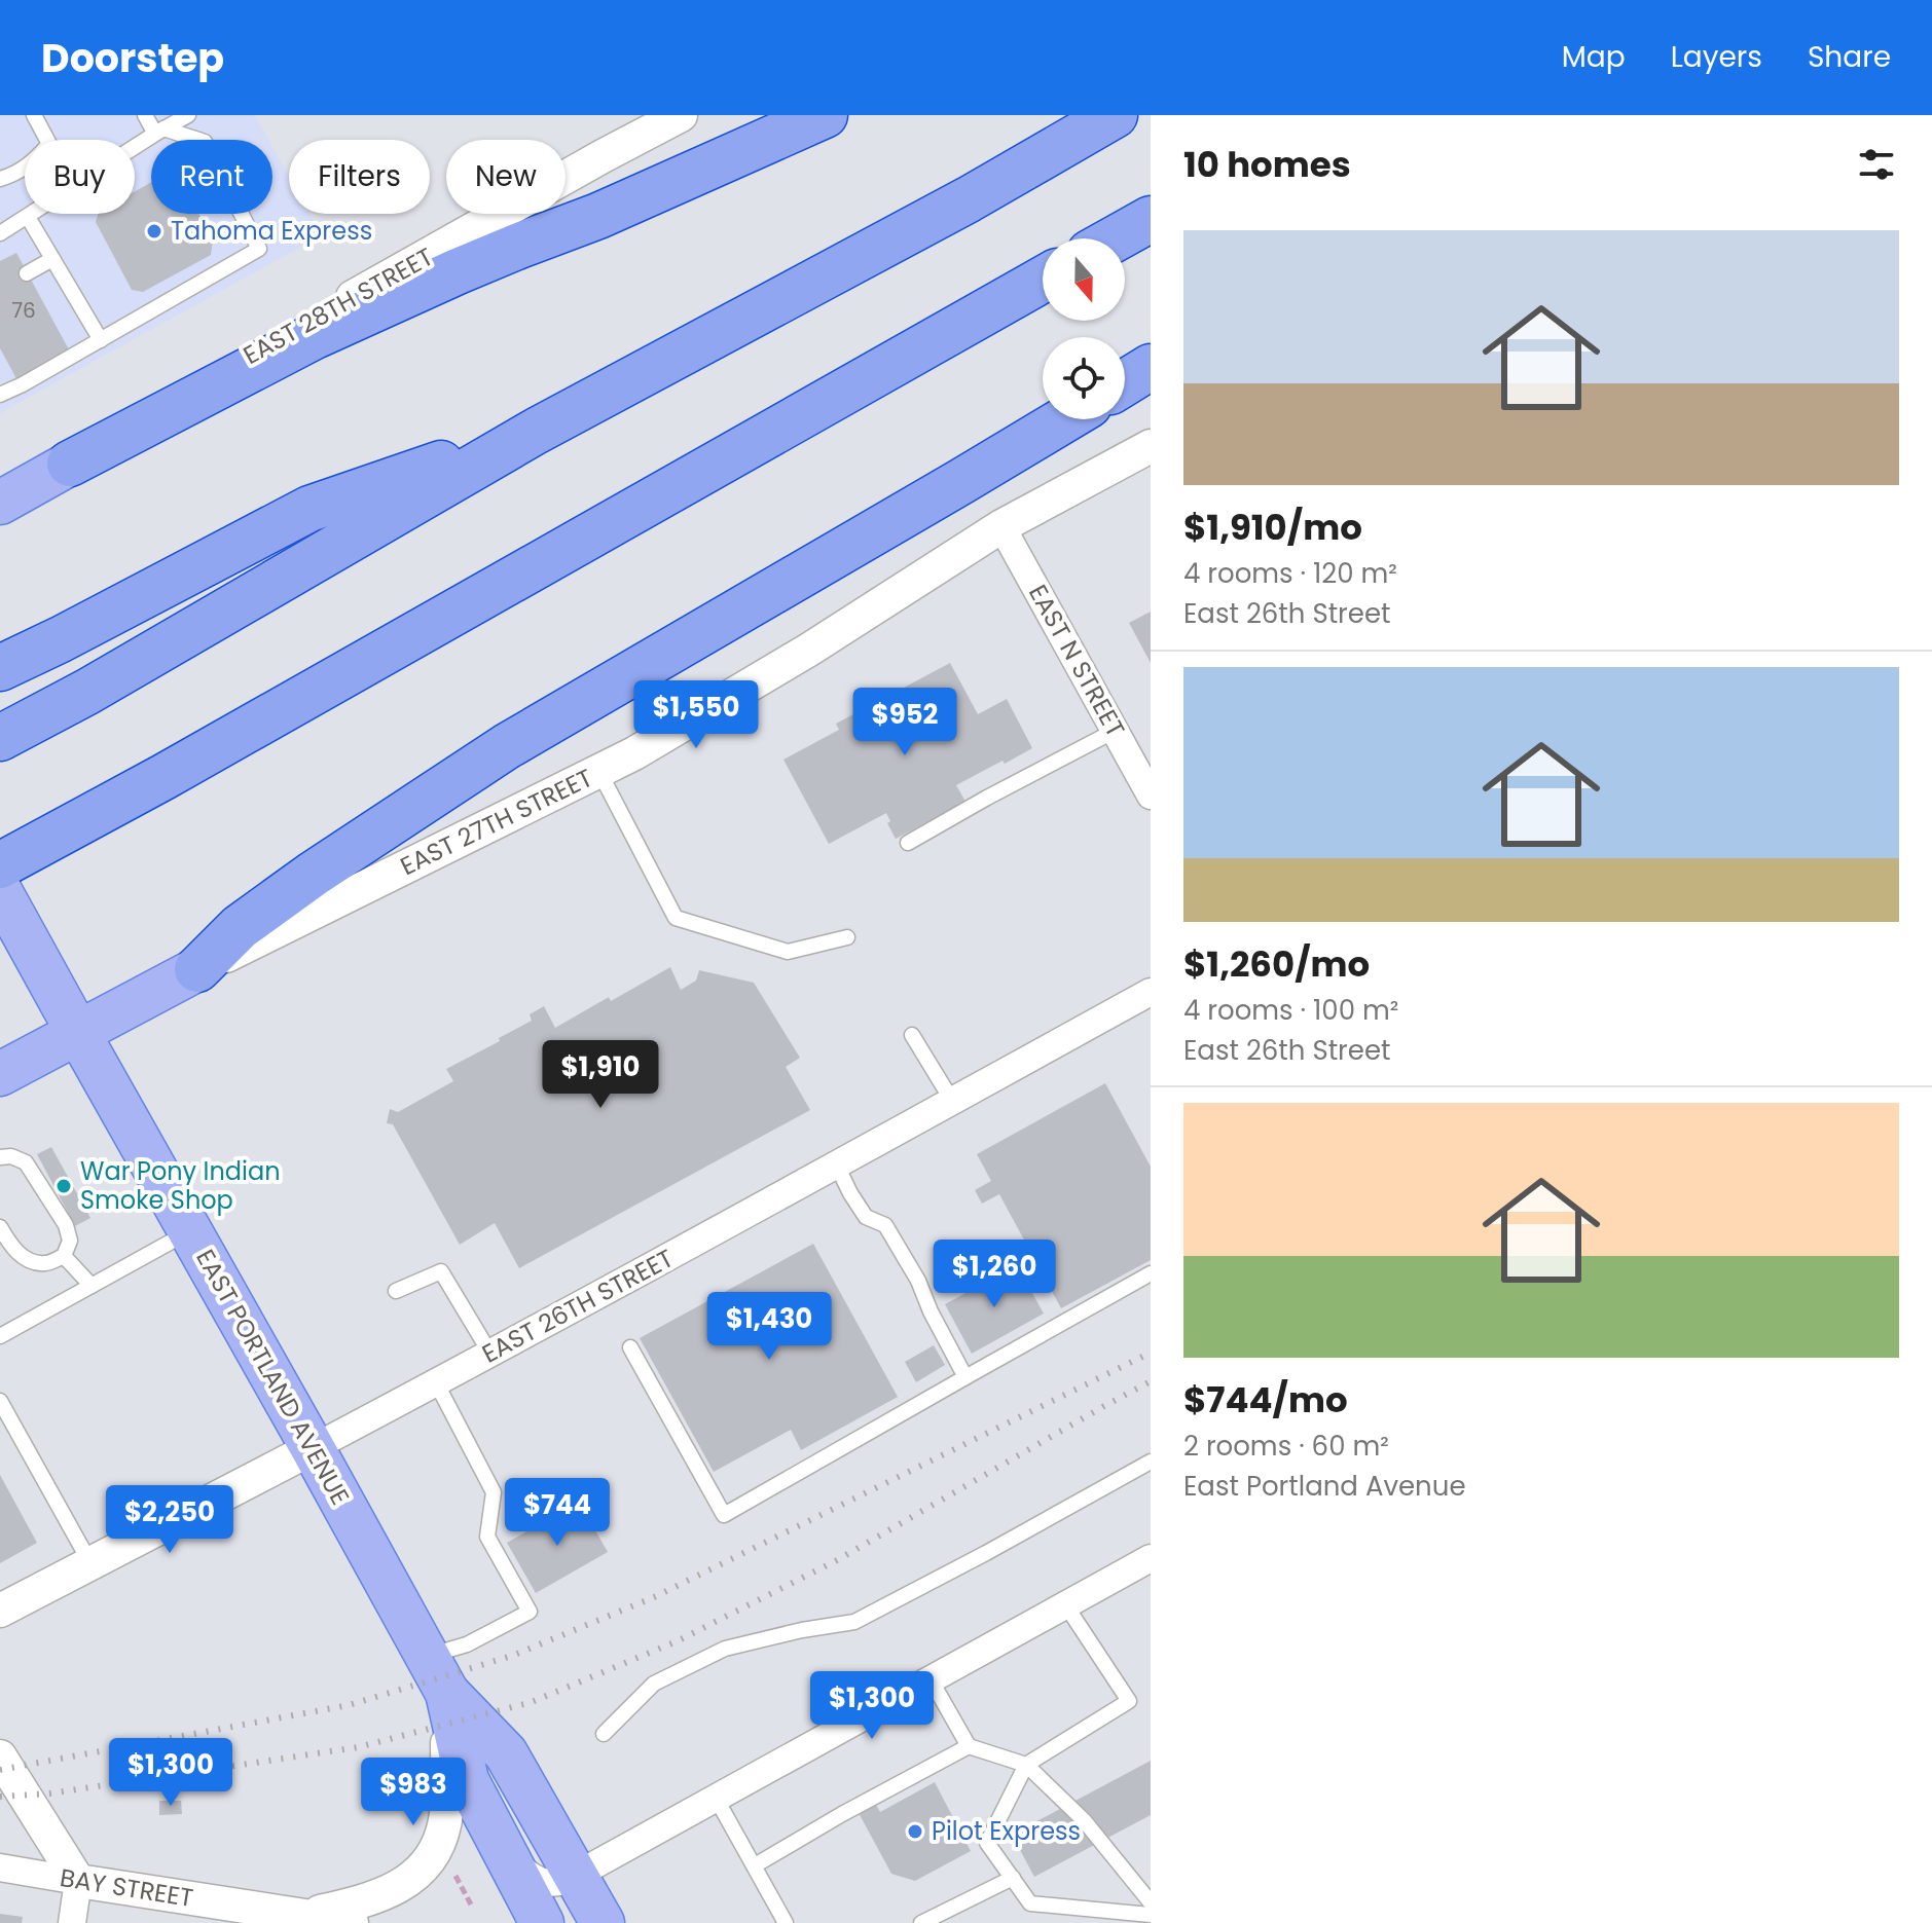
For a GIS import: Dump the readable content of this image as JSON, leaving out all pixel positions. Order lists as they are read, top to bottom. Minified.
{"streets":{"main road":["EAST 28TH STREET","EAST 27TH STREET","EAST PORTLAND AVENUE"],"street":["EAST N STREET","EAST 26TH STREET","BAY STREET"]},"crossings":[["EAST N STREET","EAST 27TH STREET"],["EAST 27TH STREET","EAST PORTLAND AVENUE"],["EAST 26TH STREET","EAST PORTLAND AVENUE"]],"places":["Tahoma Express","War Pony Indian Smoke Shop","Pilot Express"],"house_numbers":["76"],"north":"bottom","page":{"header":"Doorstep","nav":["Map","Layers","Share"],"heading":"10 homes","chip":["Buy","Rent","Filters","New"],"list":[{"name":"$1,910/mo","note":"4 rooms · 120 m² · East 26th Street"},{"name":"$1,260/mo","note":"4 rooms · 100 m² · East 26th Street"},{"name":"$744/mo","note":"2 rooms · 60 m² · East Portland Avenue"}],"price":["$1,550","$952","$1,910","$1,260","$1,430","$744","$2,250","$1,300","$1,300","$983"]}}
